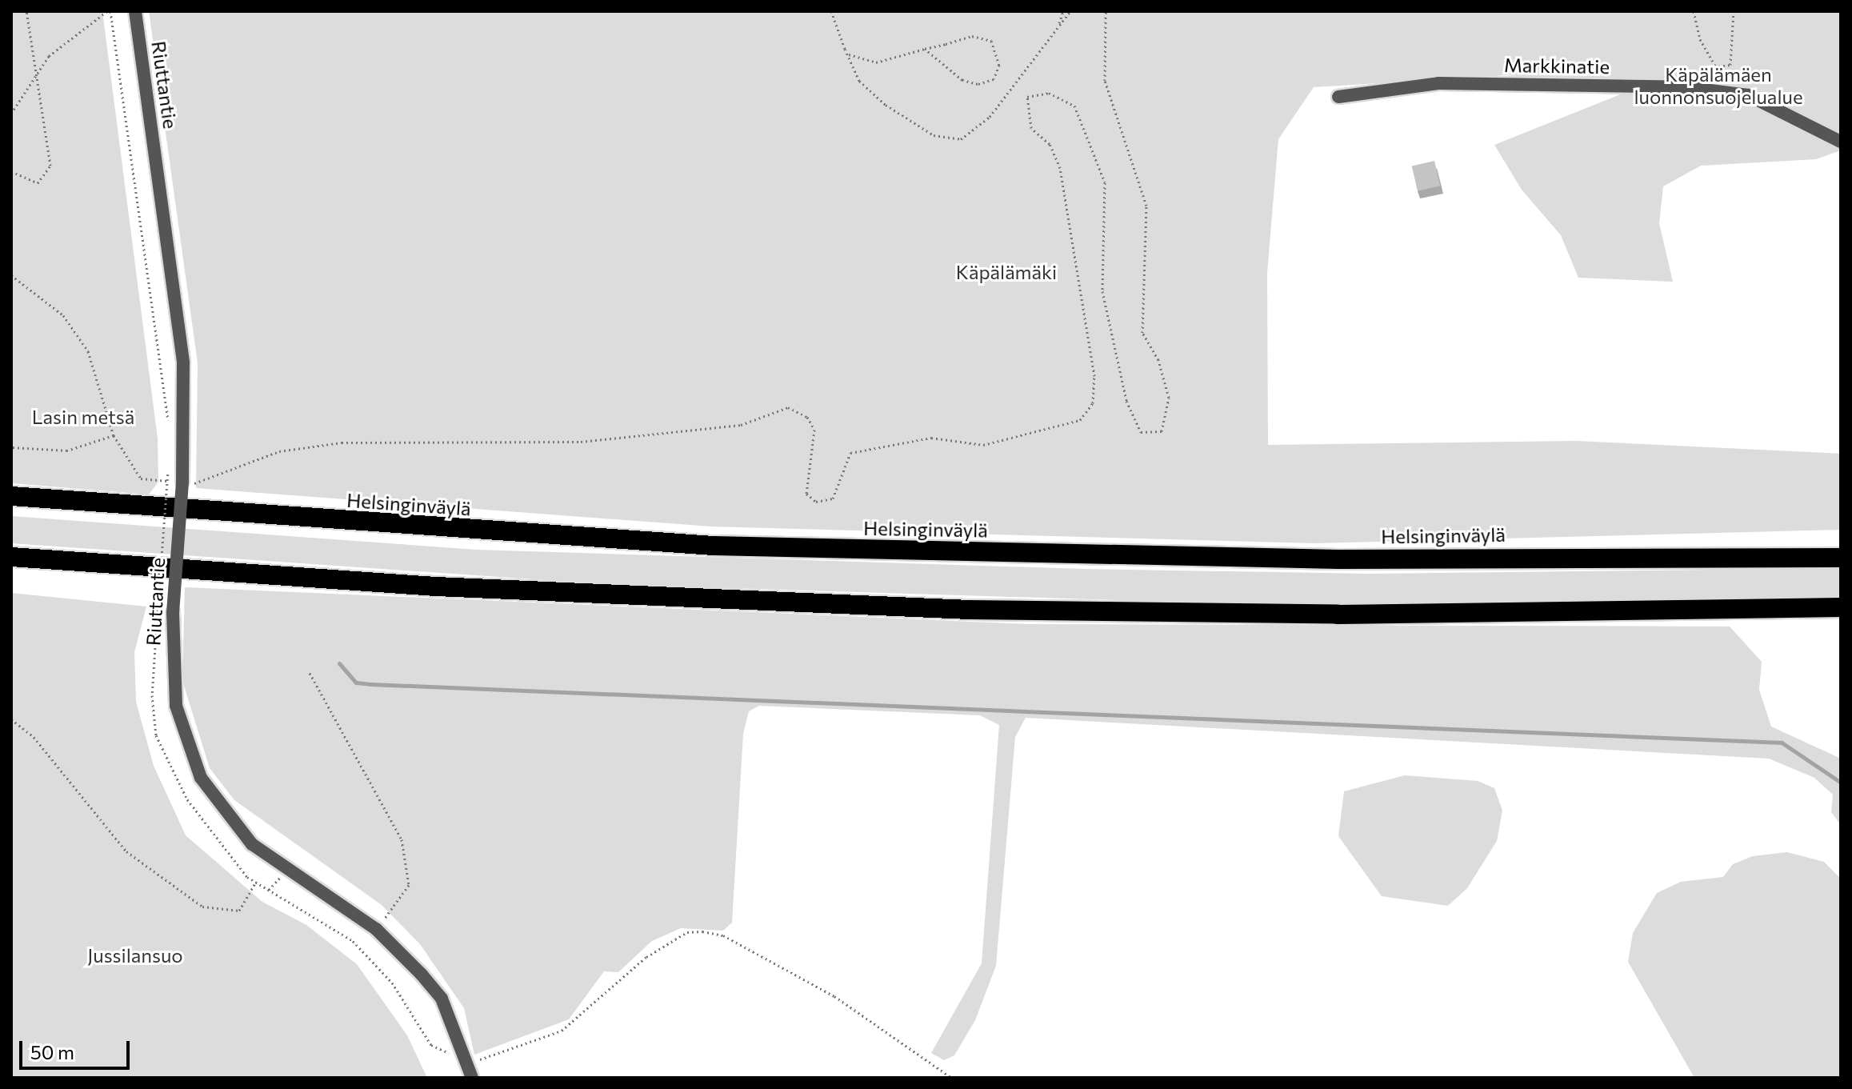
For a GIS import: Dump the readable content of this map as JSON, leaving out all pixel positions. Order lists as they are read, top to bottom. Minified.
{"streets":{"highway":["Helsinginväylä"],"street":["Markkinatie","Riuttantie"]},"parks":["Käpälämäen luonnonsuojelualue","Käpälämäki","Lasin metsä","Jussilansuo"],"scale_bar":"50 m"}
